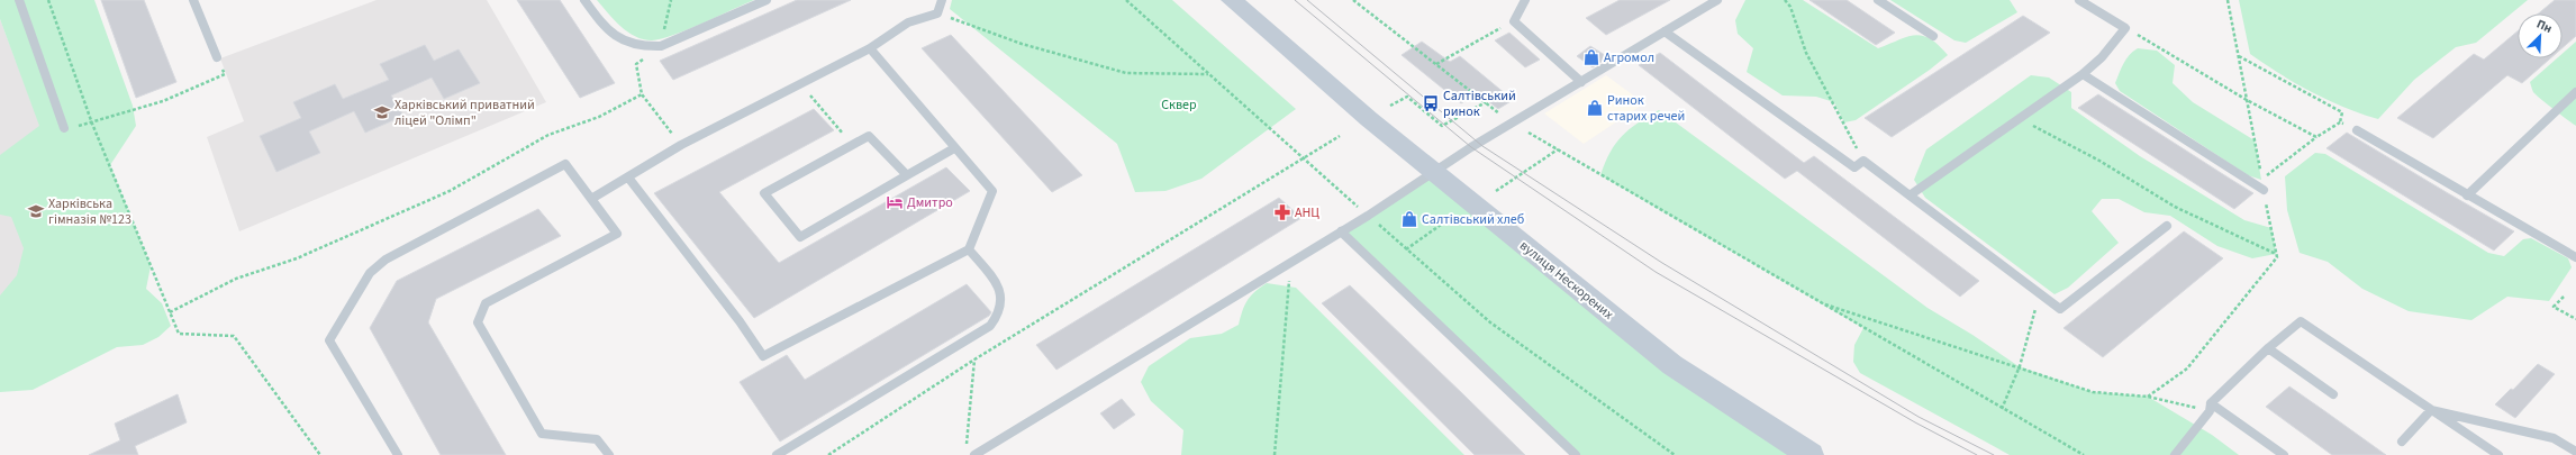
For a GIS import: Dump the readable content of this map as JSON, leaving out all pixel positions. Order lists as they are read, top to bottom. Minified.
{"streets":{"main road":["вулиця Нескорених"]},"parks":["Сквер"],"places":{"shop":["Агромол","Ринок старих речей","Салтівський хлеб"],"bus stop":["Салтівський ринок"],"school or university":["Харківський приватний ліцей \"Олімп\"","Харківська гімназія №123"],"hotel":["Дмитро"],"pharmacy":["АНЦ"]},"north":"top right"}
